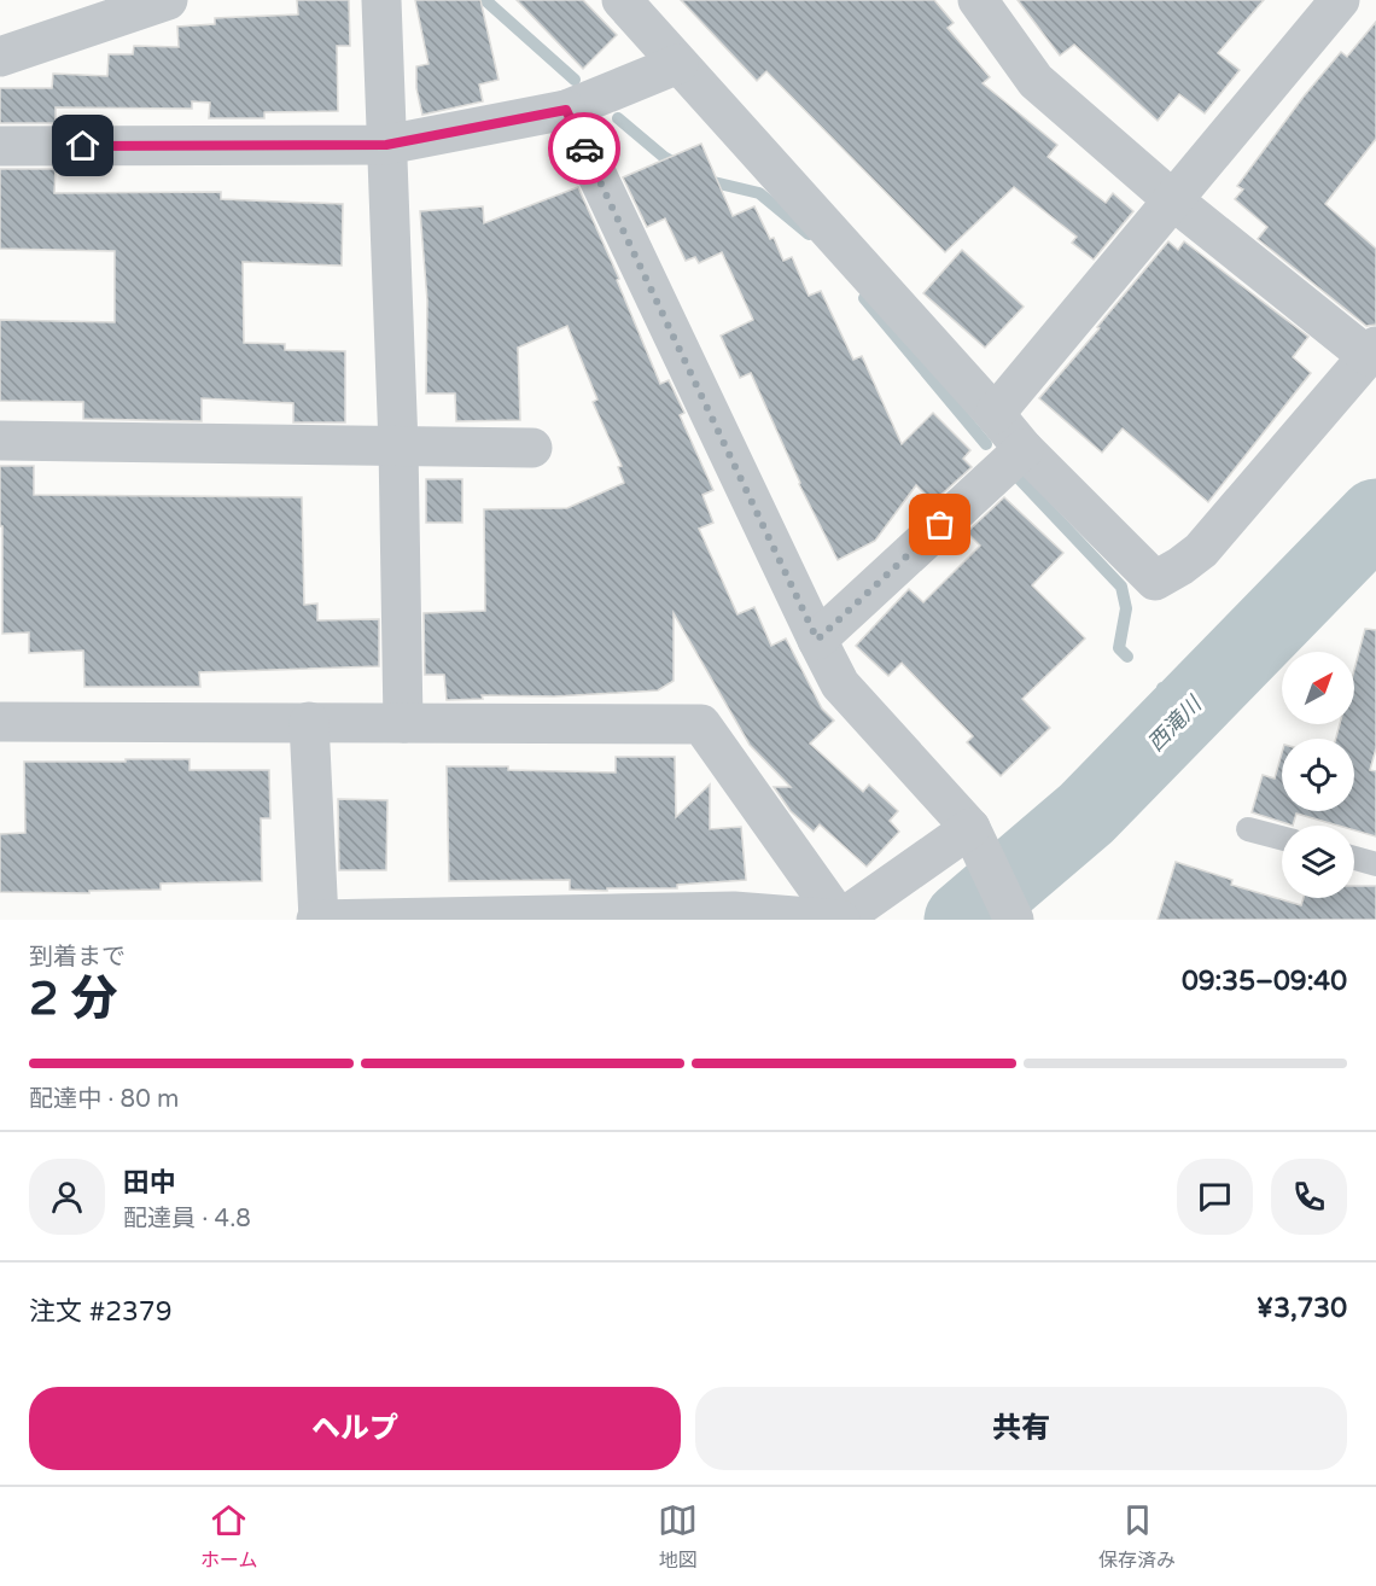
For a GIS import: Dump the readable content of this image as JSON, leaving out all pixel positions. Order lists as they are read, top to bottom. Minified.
{"water":["西滝川"],"north":"top right","page":{"heading":["2 分","到着まで","09:35–09:40"],"panel":["田中","配達員 · 4.8","注文 #2379","¥3,730"],"bar":"配達中 · 80 m","buttons":["ヘルプ","共有"],"tabs":["ホーム","地図","保存済み"]}}
